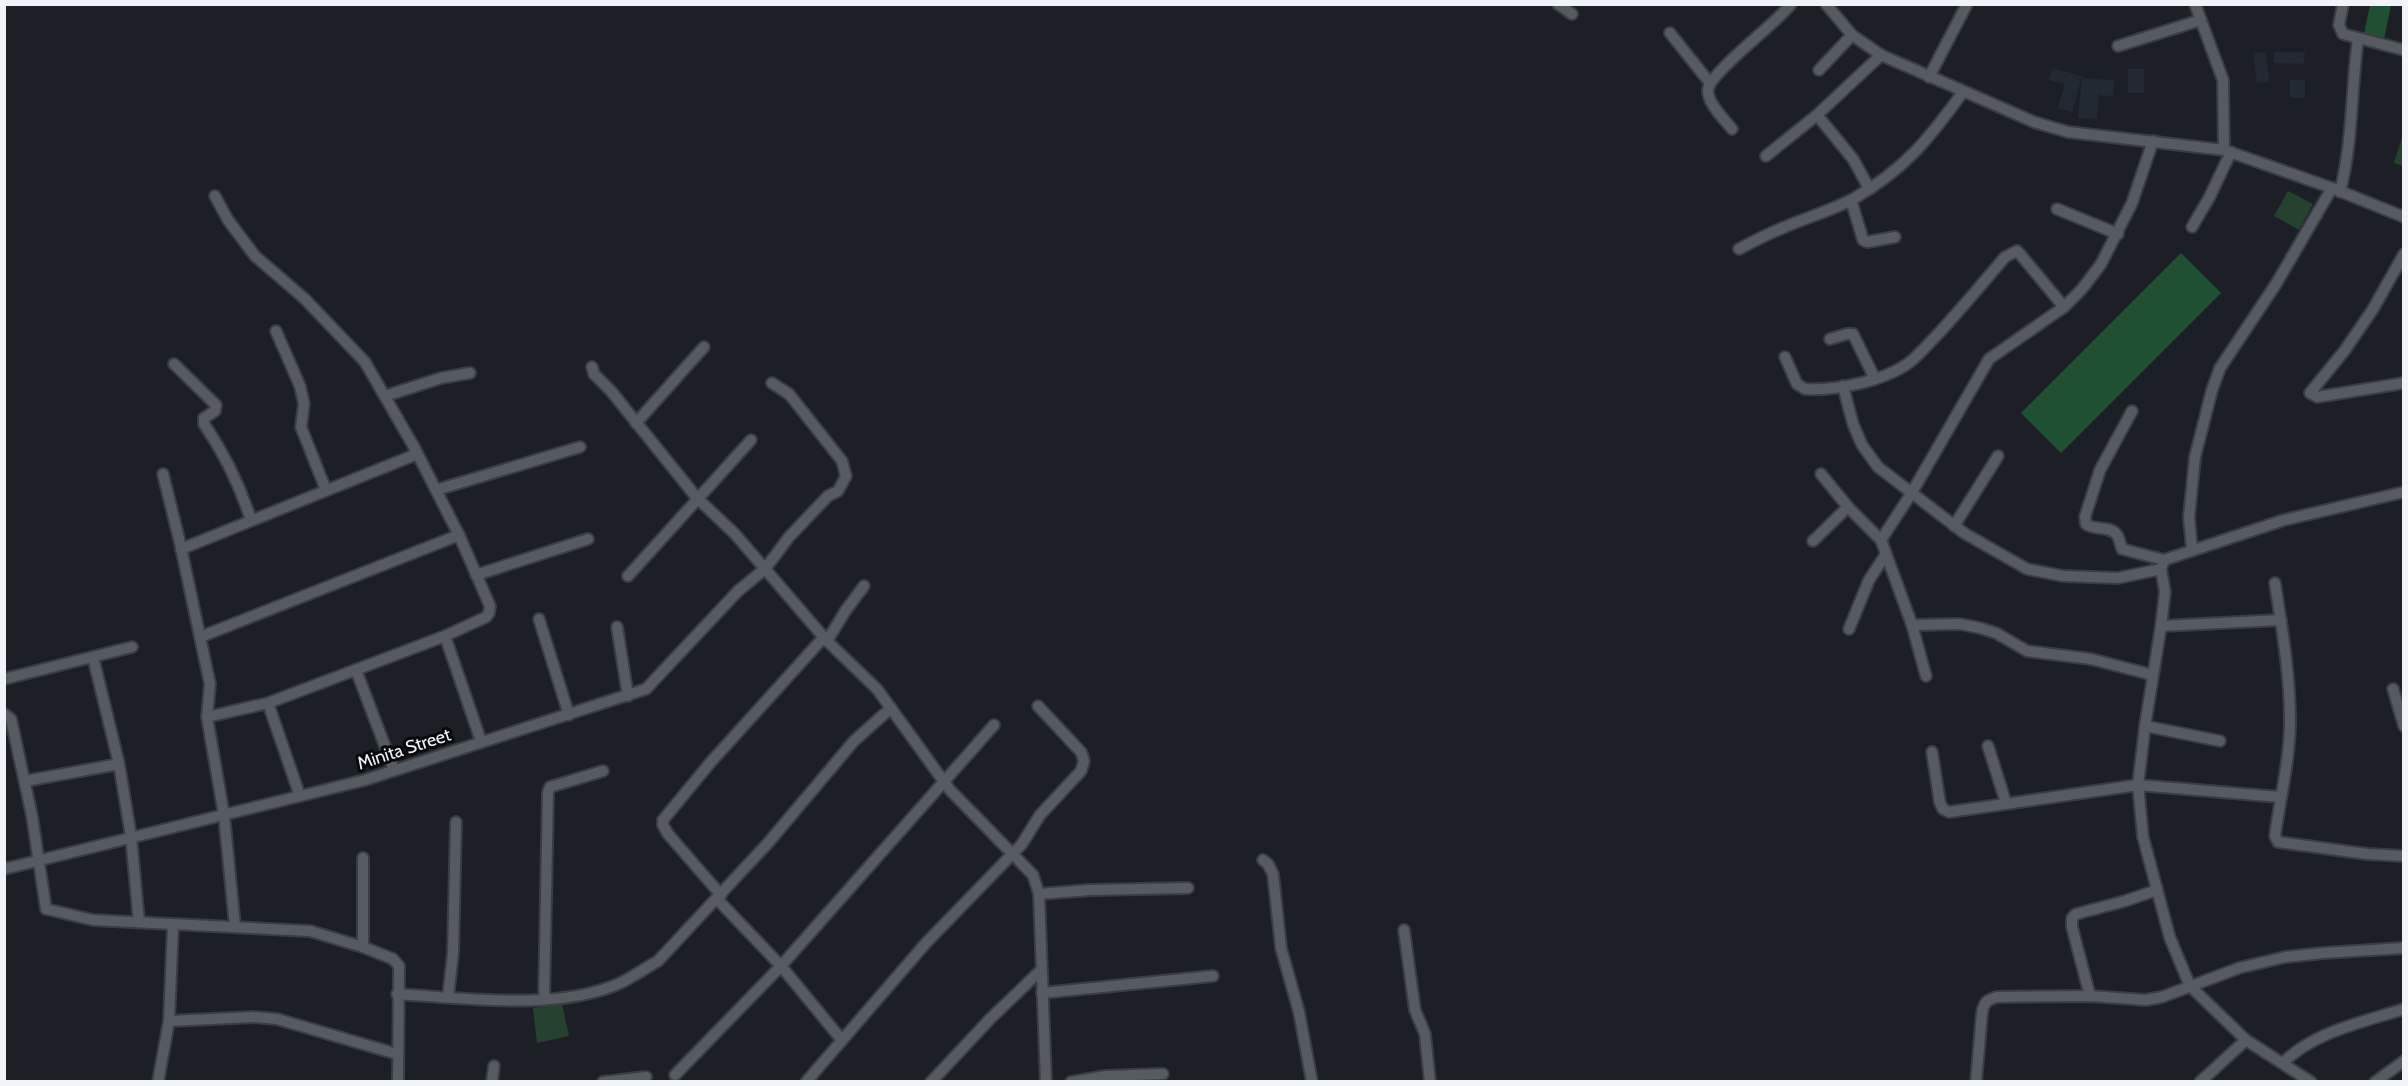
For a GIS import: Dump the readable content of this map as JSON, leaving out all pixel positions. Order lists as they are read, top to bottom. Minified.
{"streets":{"street":["Minita Street"]}}
